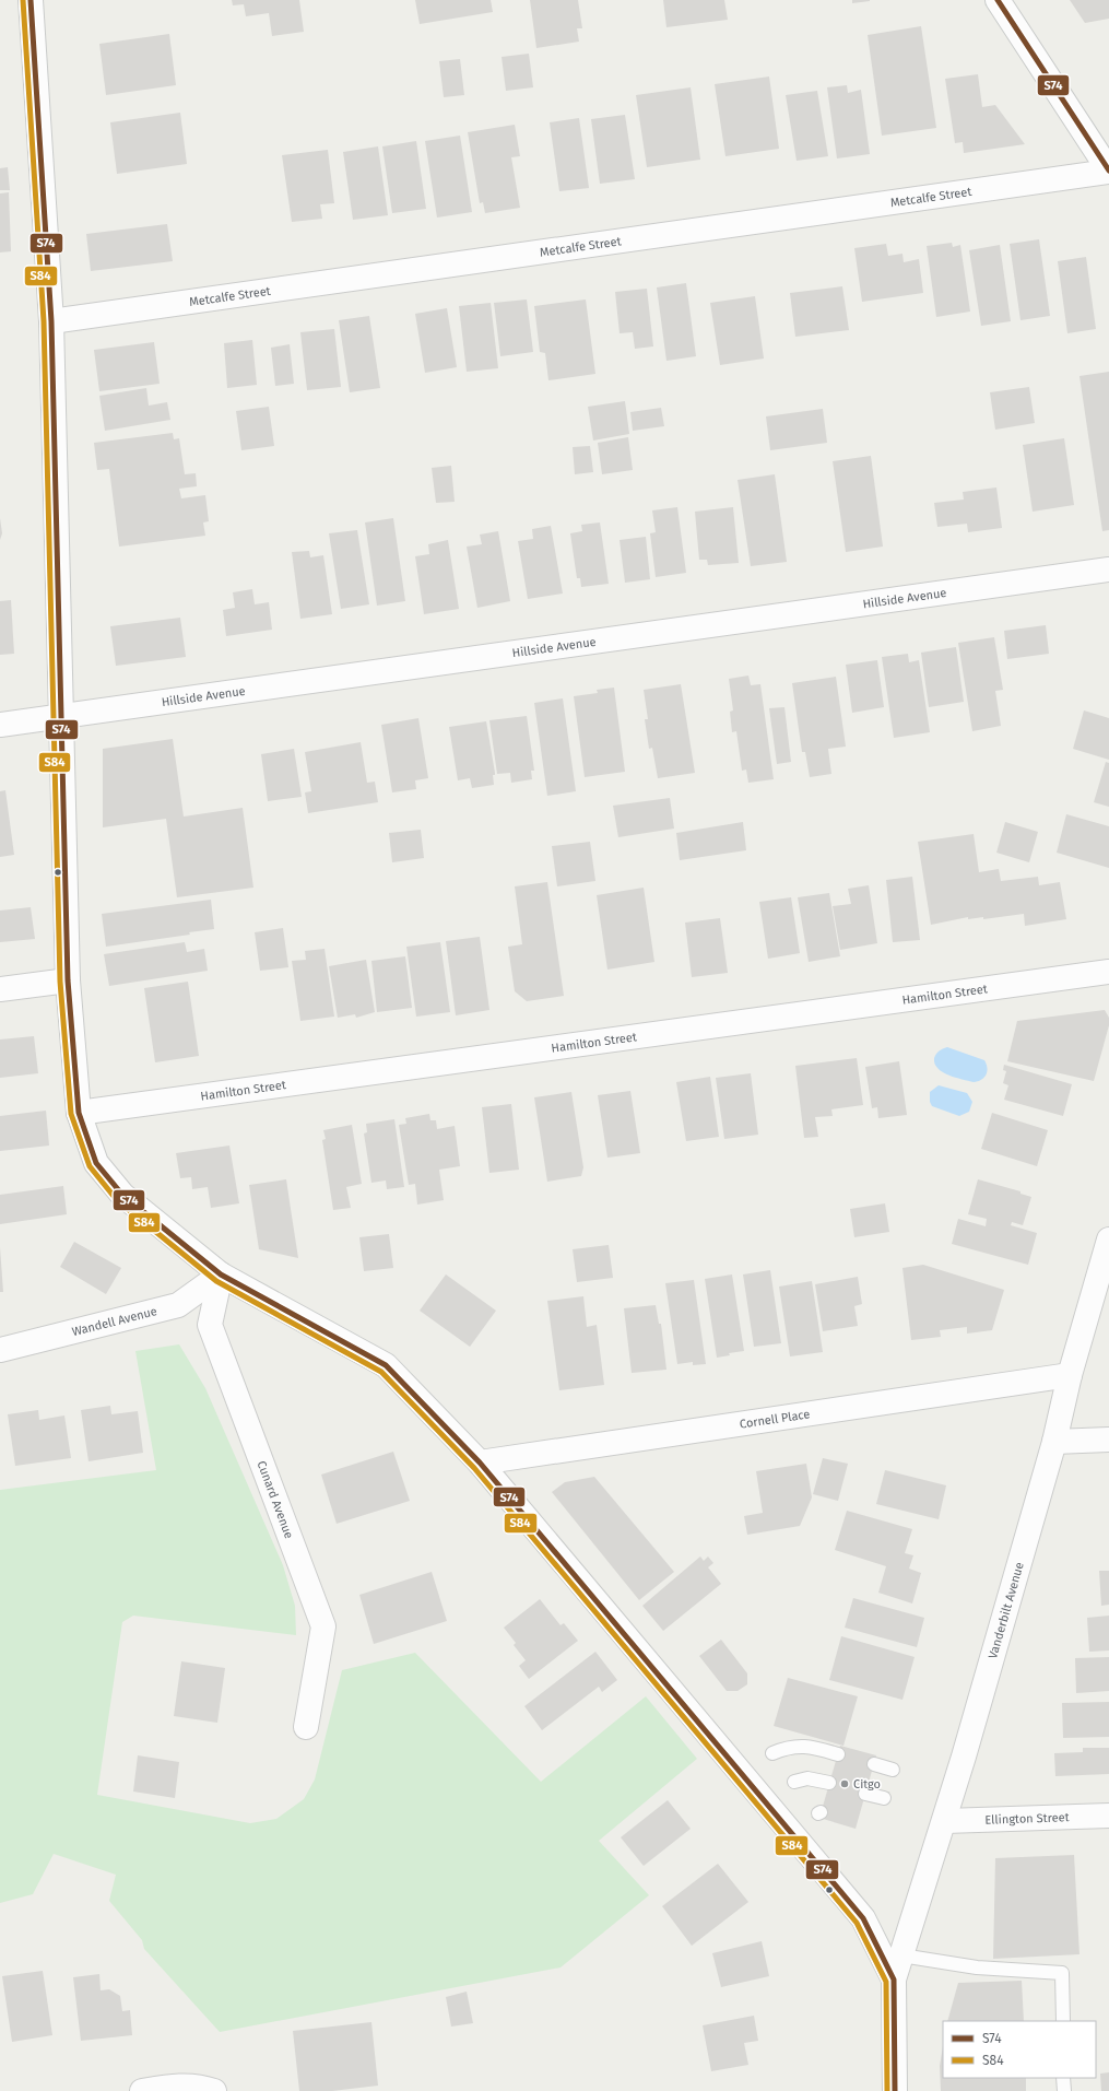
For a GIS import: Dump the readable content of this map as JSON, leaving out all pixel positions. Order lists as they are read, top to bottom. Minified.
{"streets":{"street":["Metcalfe Street","Hillside Avenue","Hamilton Street","Wandell Avenue","Cornell Place","Cunard Avenue","Vanderbilt Avenue","Ellington Street"]},"crossings":[["Wandell Avenue","Cunard Avenue"],["Cornell Place","Vanderbilt Avenue"],["Vanderbilt Avenue","Ellington Street"]],"places":["Citgo"],"lines":["transit line S74","transit line S84"],"legend":["S74","S84"]}
